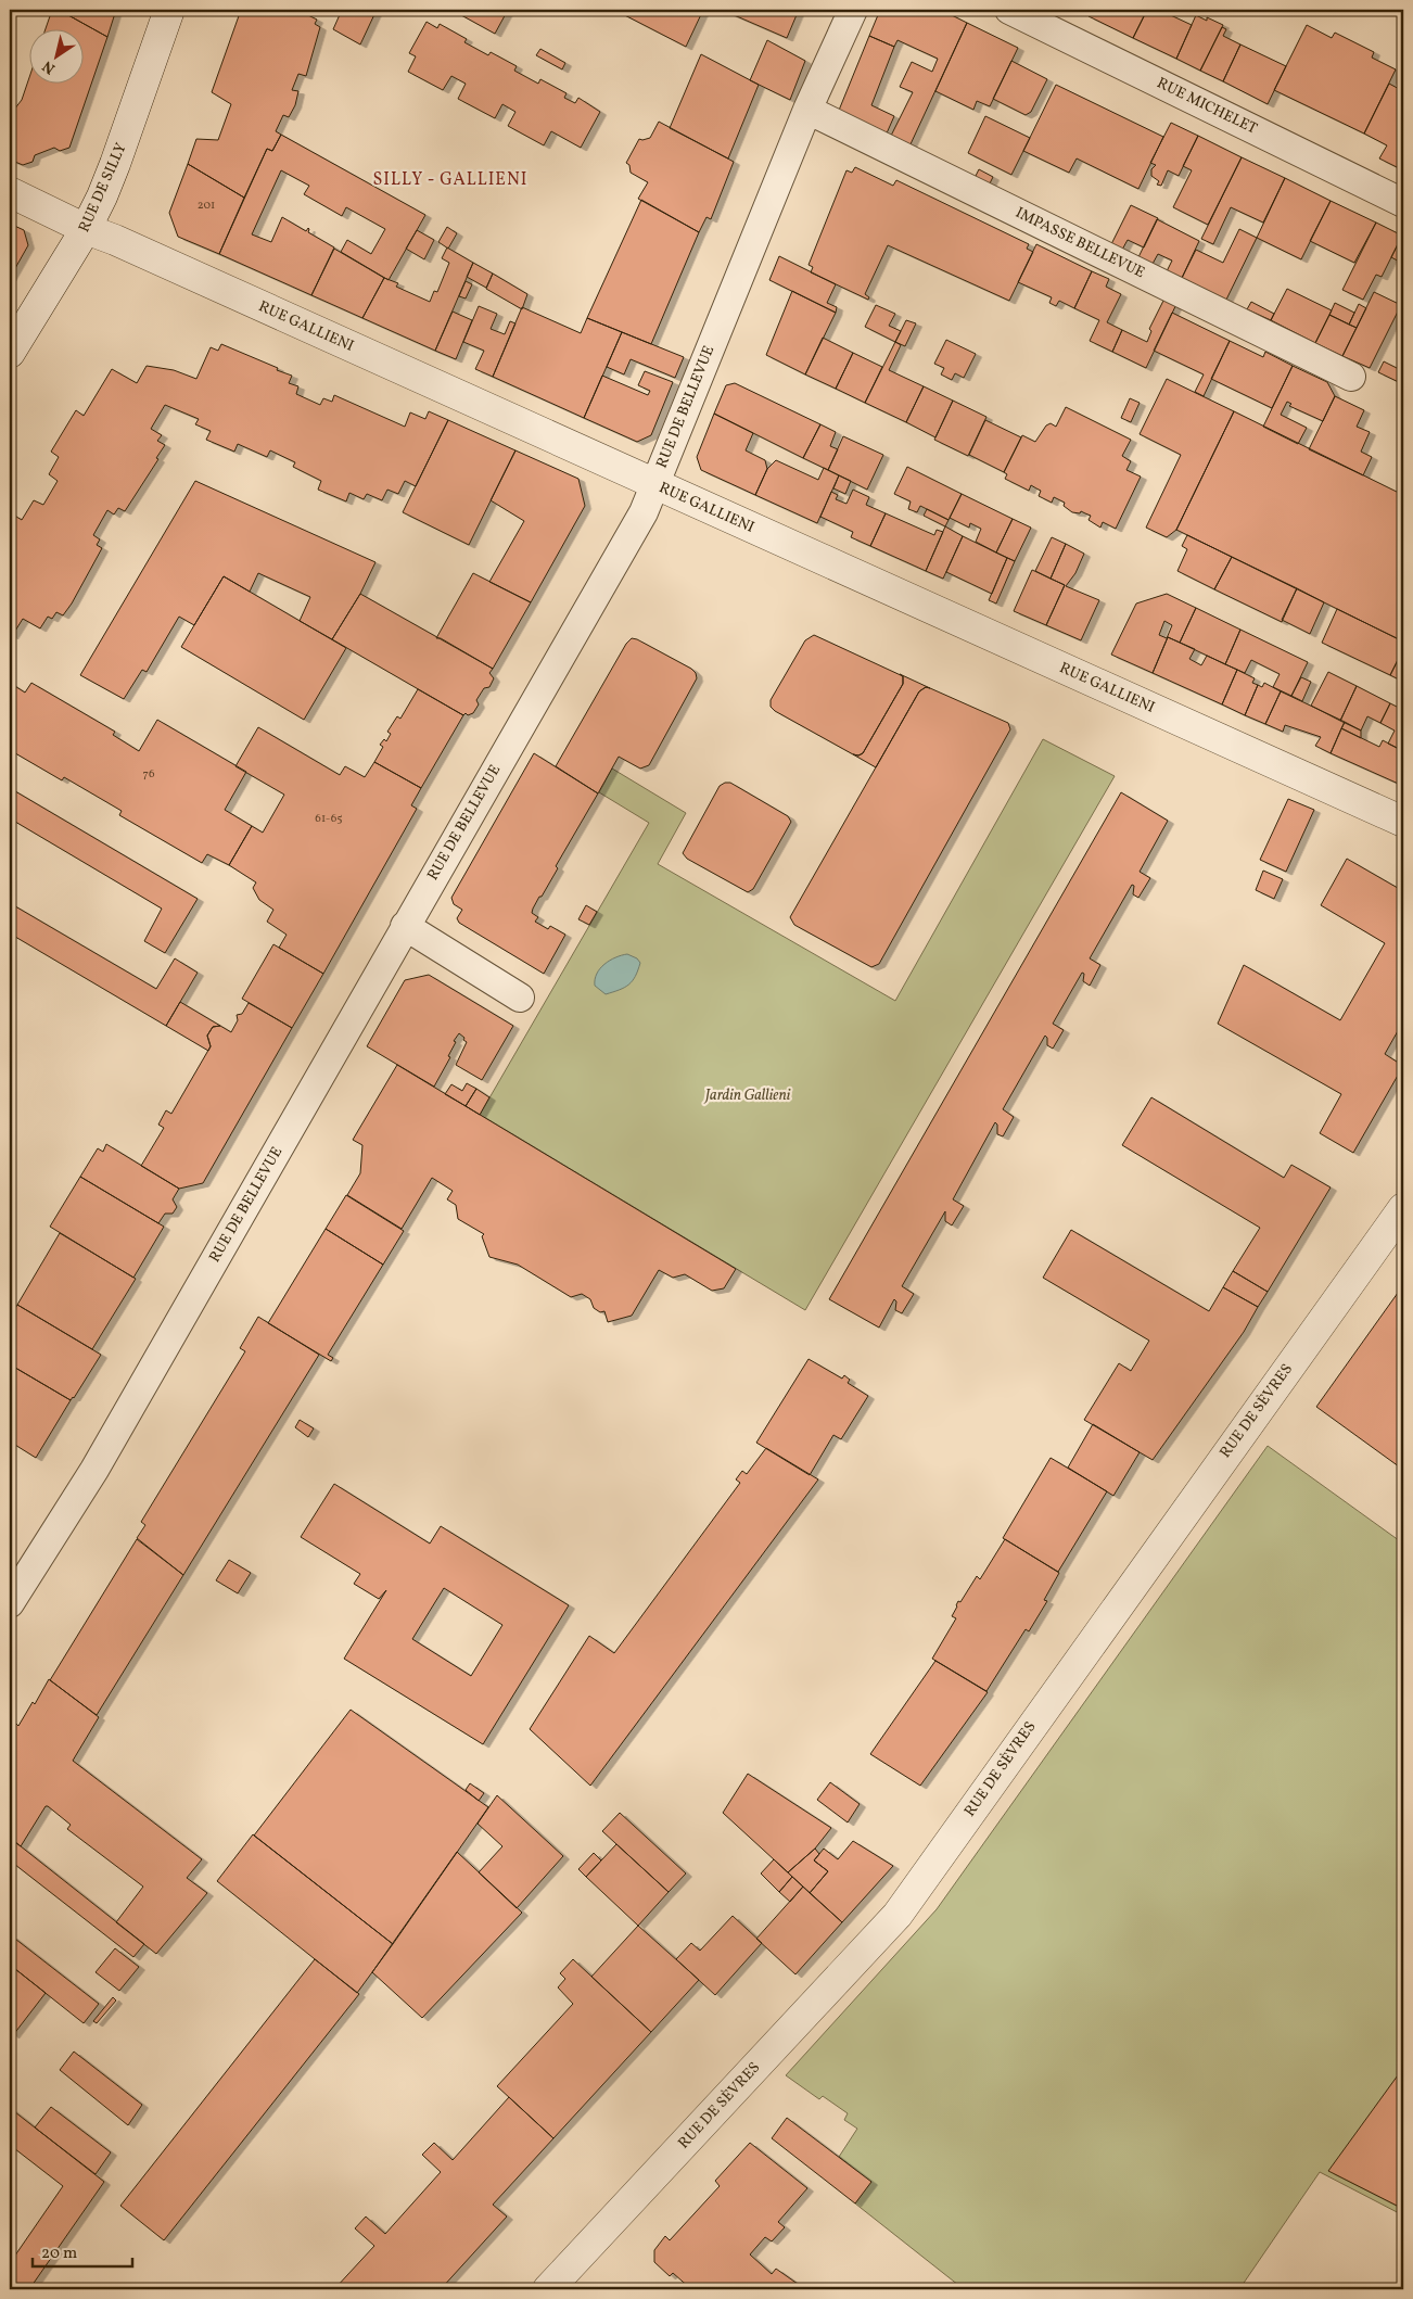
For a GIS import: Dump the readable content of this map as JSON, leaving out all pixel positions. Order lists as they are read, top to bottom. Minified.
{"streets":{"street":["RUE MICHELET","RUE DE SILLY","IMPASSE BELLEVUE","RUE GALLIENI","RUE DE BELLEVUE","RUE DE SÈVRES"]},"crossings":[["RUE DE SILLY","RUE GALLIENI"],["IMPASSE BELLEVUE","RUE DE BELLEVUE"],["RUE GALLIENI","RUE DE BELLEVUE"]],"districts":["SILLY - GALLIENI"],"parks":["Jardin Gallieni"],"house_numbers":["201","76","61-65"],"scale_bar":"20 m","north":"bottom left"}
